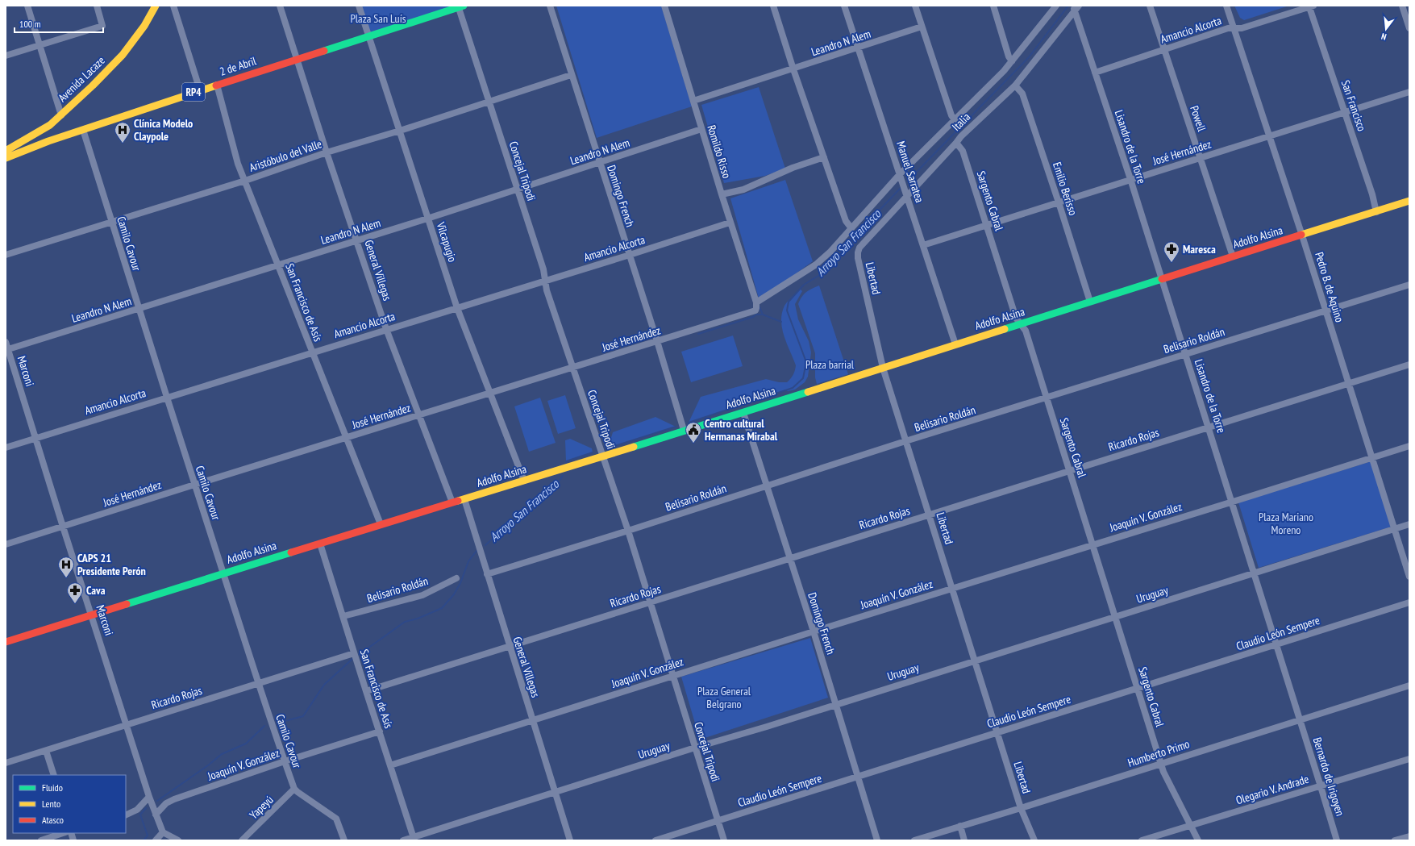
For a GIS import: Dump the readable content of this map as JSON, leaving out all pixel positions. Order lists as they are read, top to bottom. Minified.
{"streets":{"street":["Amancio Alcorta","Leandro N Alem","2 de Abril","Avenida Lacaze","RP4","San Francisco","Powell","Italia","Lisandro de la Torre","Romildo Risso","José Hernández","Aristóbulo del Valle","Concejal Tripodi","Manuel Sarratea","Emilio Berisso","Domingo French","Sargento Cabral","Adolfo Alsina","Vilcapugio","Camilo Cavour","General Villegas","Libertad","Pedro B. de Aquino","San Francisco de Asís","Belisario Roldán","Marconi","Ricardo Rojas","Joaquín V. González","Uruguay","Claudio León Sempere","Humberto Primo","Bernardo de Irigoyen","Olegario V. Andrade","Yapeyú"]},"crossings":[["Amancio Alcorta","San Francisco"],["Amancio Alcorta","Powell"],["Amancio Alcorta","Lisandro de la Torre"],["Amancio Alcorta","Romildo Risso"],["Amancio Alcorta","Concejal Tripodi"],["Amancio Alcorta","Domingo French"],["Amancio Alcorta","Vilcapugio"],["Amancio Alcorta","Camilo Cavour"],["Amancio Alcorta","General Villegas"],["Amancio Alcorta","Pedro B. de Aquino"],["Amancio Alcorta","San Francisco de Asís"],["Amancio Alcorta","Marconi"],["Leandro N Alem","Romildo Risso"],["Leandro N Alem","Concejal Tripodi"],["Leandro N Alem","Manuel Sarratea"],["Leandro N Alem","Domingo French"],["Leandro N Alem","Vilcapugio"],["Leandro N Alem","Camilo Cavour"],["Leandro N Alem","General Villegas"],["Leandro N Alem","San Francisco de Asís"],["Leandro N Alem","Marconi"],["2 de Abril","Concejal Tripodi"],["2 de Abril","Vilcapugio"],["2 de Abril","Camilo Cavour"],["2 de Abril","General Villegas"],["2 de Abril","San Francisco de Asís"],["San Francisco","José Hernández"],["San Francisco","Adolfo Alsina"],["Powell","José Hernández"],["Powell","Adolfo Alsina"],["Italia","Lisandro de la Torre"],["Italia","Romildo Risso"],["Italia","José Hernández"],["Italia","Manuel Sarratea"],["Italia","Emilio Berisso"],["Italia","Sargento Cabral"],["Italia","Libertad"],["Lisandro de la Torre","José Hernández"],["Lisandro de la Torre","Adolfo Alsina"],["Lisandro de la Torre","Belisario Roldán"],["Lisandro de la Torre","Ricardo Rojas"],["Lisandro de la Torre","Joaquín V. González"],["Lisandro de la Torre","Uruguay"],["Lisandro de la Torre","Claudio León Sempere"],["Lisandro de la Torre","Humberto Primo"],["Lisandro de la Torre","Bernardo de Irigoyen"],["Romildo Risso","José Hernández"],["José Hernández","Concejal Tripodi"],["José Hernández","Manuel Sarratea"],["José Hernández","Emilio Berisso"],["José Hernández","Domingo French"],["José Hernández","Sargento Cabral"],["José Hernández","Vilcapugio"],["José Hernández","Camilo Cavour"],["José Hernández","General Villegas"],["José Hernández","Pedro B. de Aquino"],["José Hernández","San Francisco de Asís"],["José Hernández","Marconi"],["Aristóbulo del Valle","Concejal Tripodi"],["Aristóbulo del Valle","Domingo French"],["Aristóbulo del Valle","Vilcapugio"],["Aristóbulo del Valle","Camilo Cavour"],["Aristóbulo del Valle","General Villegas"],["Aristóbulo del Valle","San Francisco de Asís"],["Concejal Tripodi","Adolfo Alsina"],["Concejal Tripodi","Belisario Roldán"],["Concejal Tripodi","Ricardo Rojas"],["Concejal Tripodi","Joaquín V. González"],["Concejal Tripodi","Uruguay"],["Concejal Tripodi","Claudio León Sempere"],["Manuel Sarratea","Adolfo Alsina"],["Emilio Berisso","Adolfo Alsina"],["Domingo French","Adolfo Alsina"],["Domingo French","Belisario Roldán"],["Domingo French","Ricardo Rojas"],["Domingo French","Joaquín V. González"],["Domingo French","Uruguay"],["Domingo French","Claudio León Sempere"],["Sargento Cabral","Adolfo Alsina"],["Sargento Cabral","Belisario Roldán"],["Sargento Cabral","Ricardo Rojas"],["Sargento Cabral","Joaquín V. González"],["Sargento Cabral","Uruguay"],["Sargento Cabral","Claudio León Sempere"],["Sargento Cabral","Humberto Primo"],["Sargento Cabral","Olegario V. Andrade"],["Adolfo Alsina","Vilcapugio"],["Adolfo Alsina","Camilo Cavour"],["Adolfo Alsina","General Villegas"],["Adolfo Alsina","Libertad"],["Adolfo Alsina","Pedro B. de Aquino"],["Adolfo Alsina","San Francisco de Asís"],["Adolfo Alsina","Marconi"],["Camilo Cavour","Ricardo Rojas"],["Camilo Cavour","Joaquín V. González"],["Camilo Cavour","Yapeyú"],["General Villegas","Belisario Roldán"],["General Villegas","Ricardo Rojas"],["General Villegas","Joaquín V. González"],["General Villegas","Uruguay"],["Libertad","Belisario Roldán"],["Libertad","Ricardo Rojas"],["Libertad","Joaquín V. González"],["Libertad","Uruguay"],["Libertad","Claudio León Sempere"],["Libertad","Humberto Primo"],["Pedro B. de Aquino","Belisario Roldán"],["Pedro B. de Aquino","Ricardo Rojas"],["Pedro B. de Aquino","Joaquín V. González"],["Pedro B. de Aquino","Uruguay"],["San Francisco de Asís","Belisario Roldán"],["San Francisco de Asís","Ricardo Rojas"],["San Francisco de Asís","Joaquín V. González"],["San Francisco de Asís","Uruguay"],["Marconi","Ricardo Rojas"],["Marconi","Joaquín V. González"],["Humberto Primo","Bernardo de Irigoyen"],["Bernardo de Irigoyen","Olegario V. Andrade"]],"water":["Arroyo San Francisco"],"parks":["Plaza San Luís","Plaza barrial","Plaza Mariano Moreno","Plaza General Belgrano"],"places":{"hospital":["Clínica Modelo Claypole","CAPS 21 Presidente Perón"],"pharmacy":["Maresca","Cava"],"public building":["Centro cultural Hermanas Mirabal"]},"legend":["Fluido","Lento","Atasco"],"scale_bar":"100 m","north":"bottom"}
